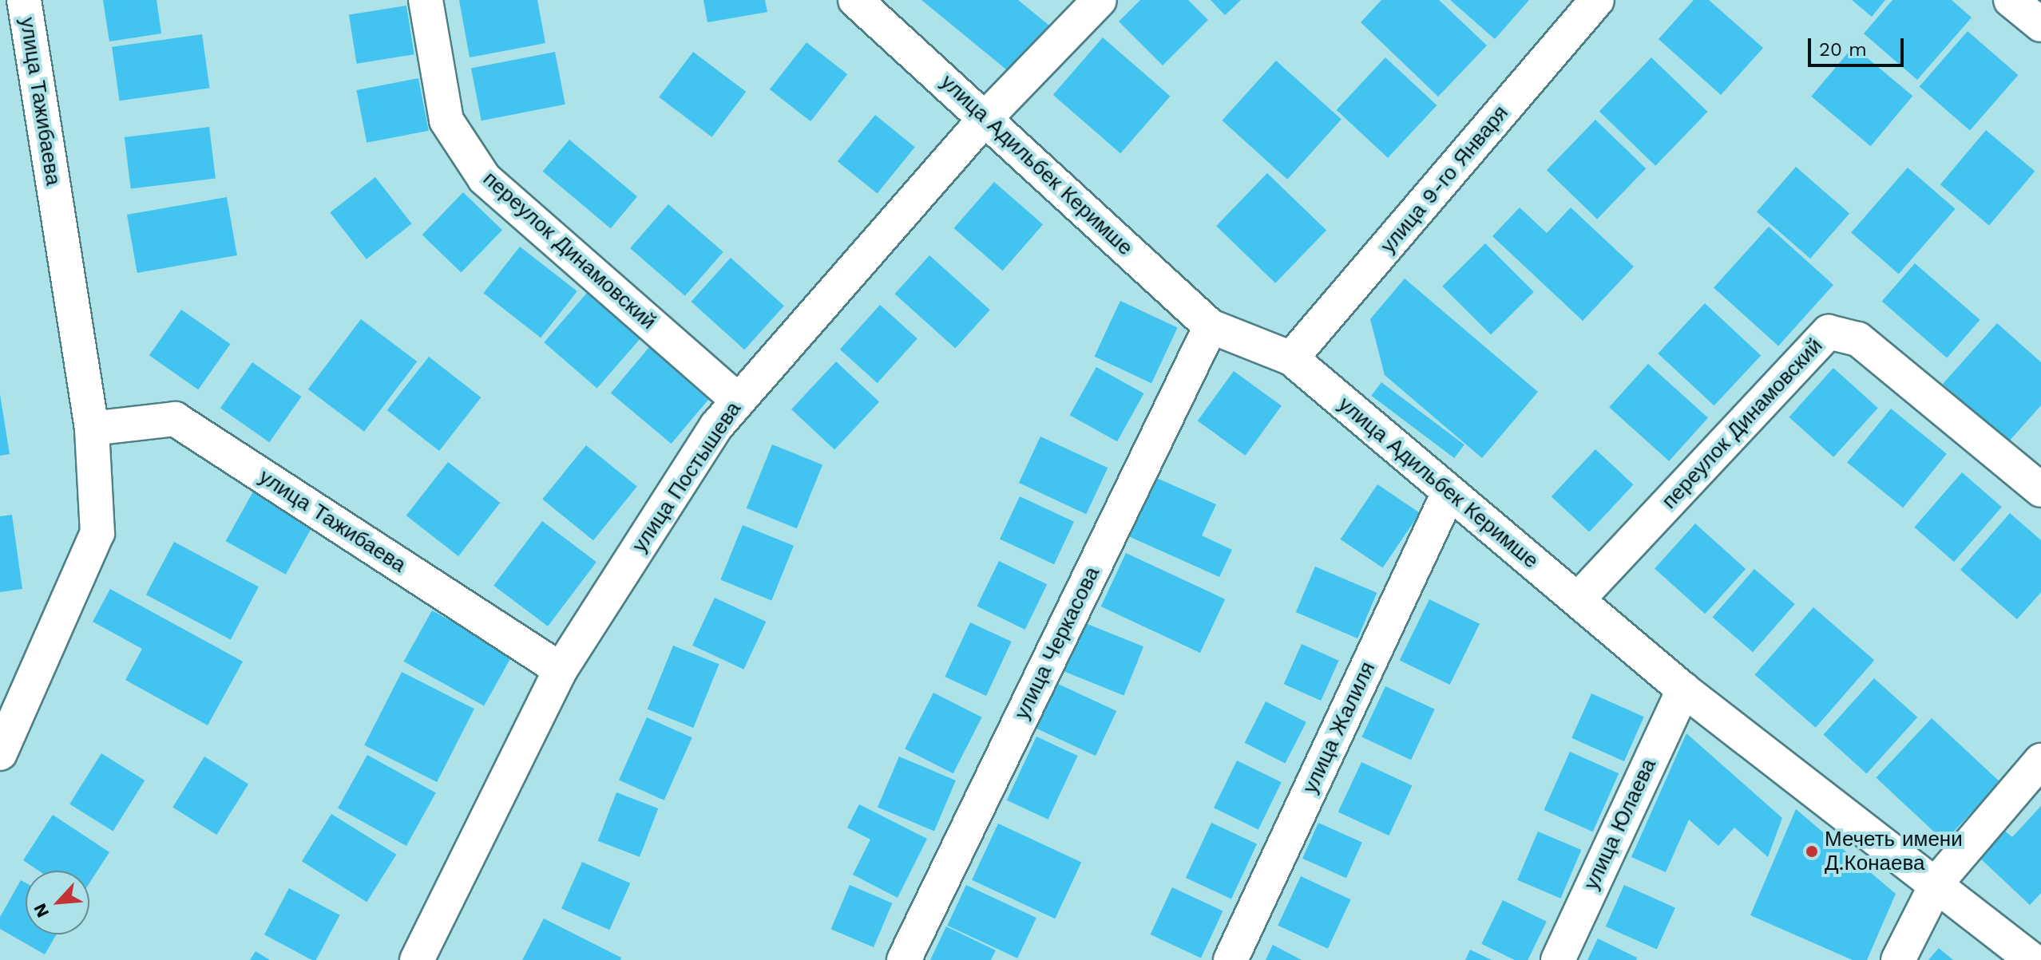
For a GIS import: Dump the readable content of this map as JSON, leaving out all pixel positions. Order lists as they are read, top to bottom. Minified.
{"streets":{"street":["улица Тажибаева","улица Адильбек Керимше","улица 9-го Января","переулок Динамовский","улица Постышева","улица Черкасова","улица Жалиля","улица Юлаева"]},"crossings":[["улица Тажибаева","улица Постышева"],["улица Адильбек Керимше","улица 9-го Января"],["улица Адильбек Керимше","переулок Динамовский"],["улица Адильбек Керимше","улица Постышева"],["улица Адильбек Керимше","улица Черкасова"],["улица Адильбек Керимше","улица Жалиля"],["улица Адильбек Керимше","улица Юлаева"],["переулок Динамовский","улица Постышева"]],"places":["Мечеть имени Д.Конаева"],"scale_bar":"20 m","north":"bottom left"}
